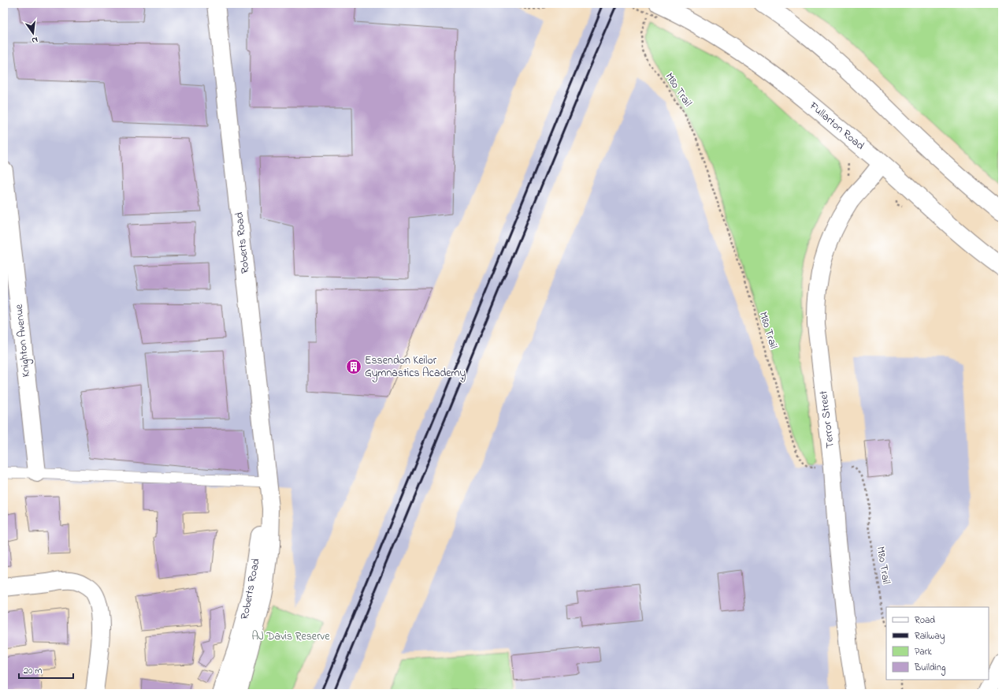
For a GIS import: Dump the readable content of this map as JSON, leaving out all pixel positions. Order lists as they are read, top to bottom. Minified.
{"streets":{"main road":["Fullarton Road","Roberts Road","Knighton Avenue","Terror Street"],"path":["M80 Trail"]},"crossings":[["M80 Trail","Fullarton Road"],["M80 Trail","Terror Street"],["Fullarton Road","Terror Street"]],"parks":["AJ Davis Reserve"],"places":{"building":["Essendon Keilor Gymnastics Academy"]},"legend":["Road","Railway","Park","Building"],"scale_bar":"20 m","north":"bottom"}
